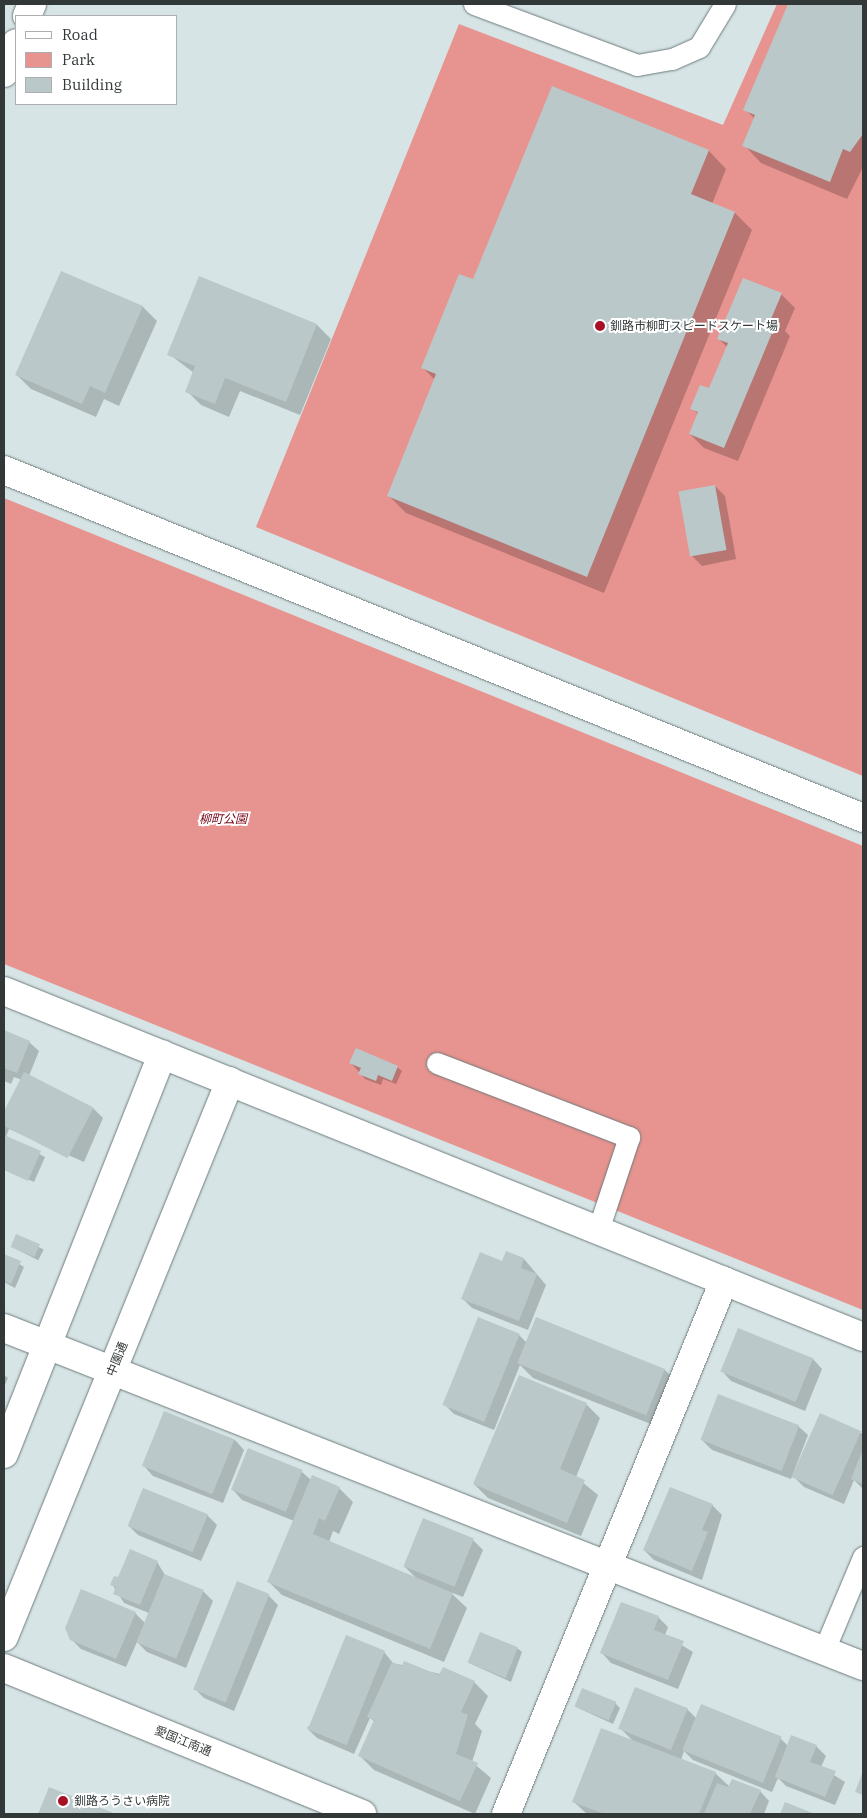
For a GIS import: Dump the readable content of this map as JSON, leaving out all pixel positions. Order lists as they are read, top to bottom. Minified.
{"streets":{"street":["中園通","愛国江南通"]},"parks":["柳町公園"],"places":["釧路市柳町スピードスケート場","釧路ろうさい病院"],"legend":["Road","Park","Building"]}
